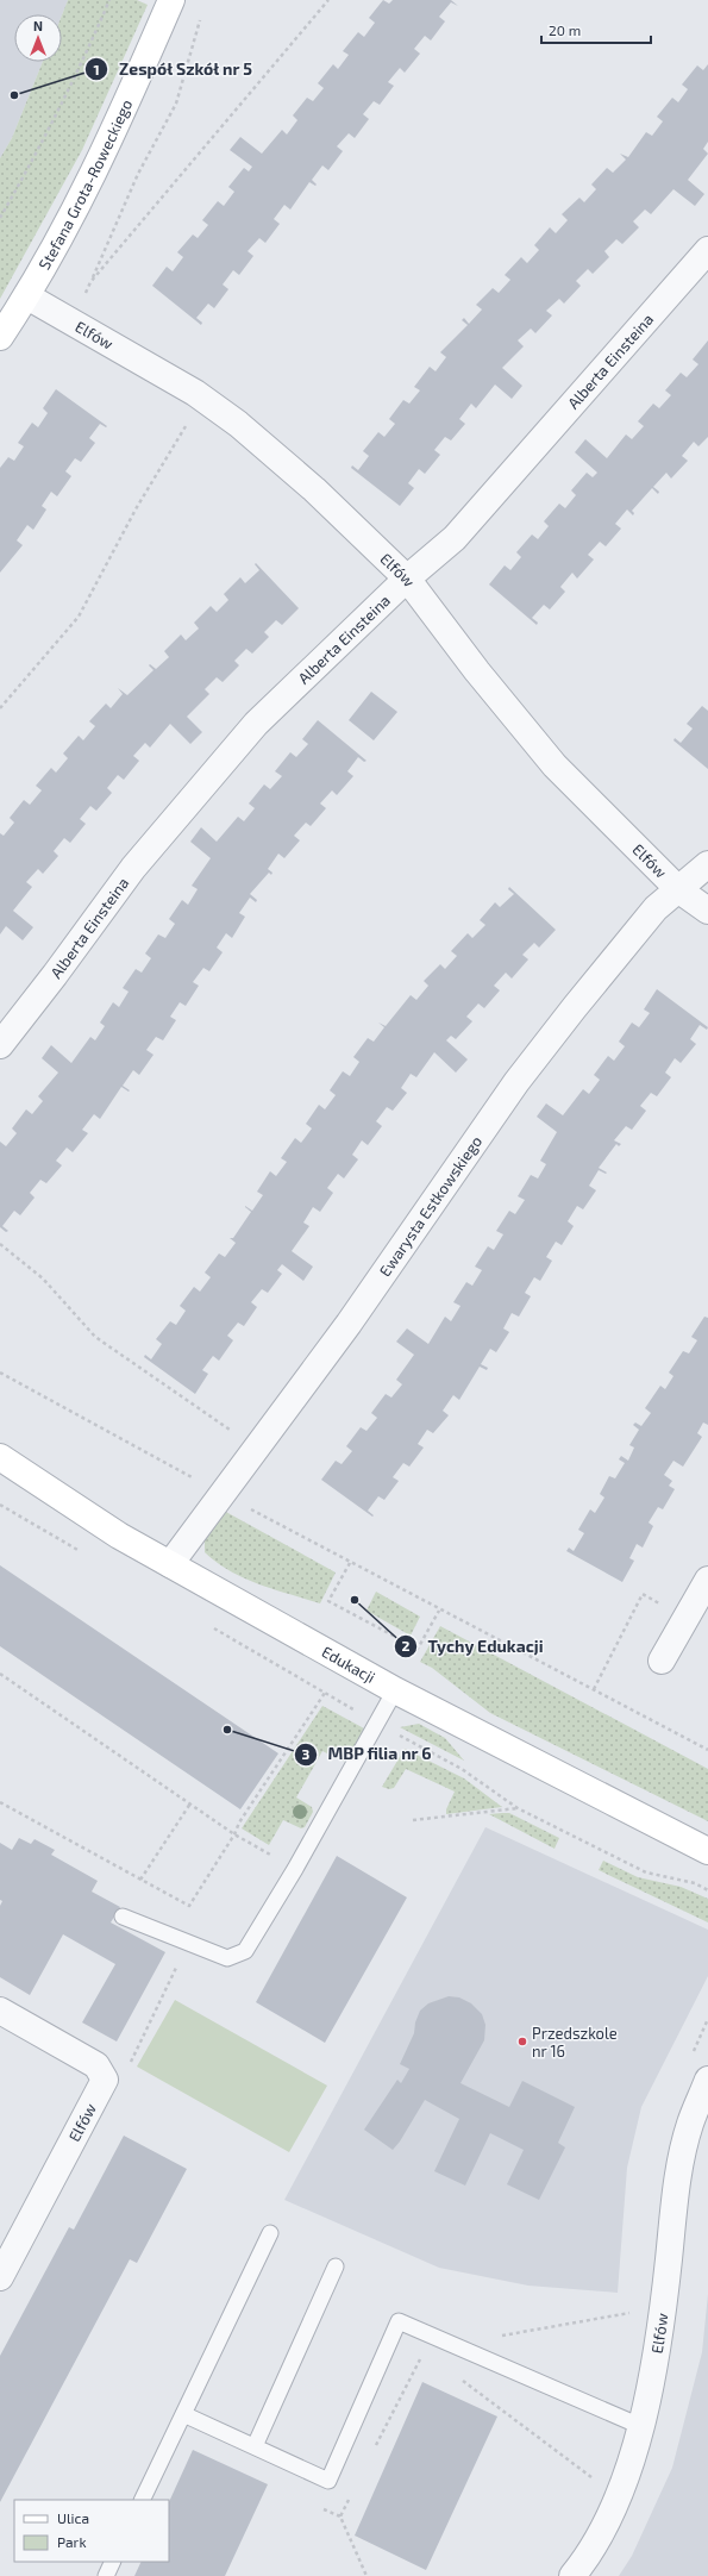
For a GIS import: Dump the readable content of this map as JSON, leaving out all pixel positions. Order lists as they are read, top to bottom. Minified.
{"streets":{"street":["Stefana Grota-Roweckiego","Elfów","Alberta Einsteina","Ewarysta Estkowskiego","Edukacji"]},"crossings":[["Stefana Grota-Roweckiego","Elfów"],["Elfów","Alberta Einsteina"],["Elfów","Ewarysta Estkowskiego"],["Ewarysta Estkowskiego","Edukacji"]],"places":["Zespół Szkół nr 5","Tychy Edukacji","MBP filia nr 6","Przedszkole nr 16"],"legend":["Ulica","Park"],"scale_bar":"20 m","north":"top"}
